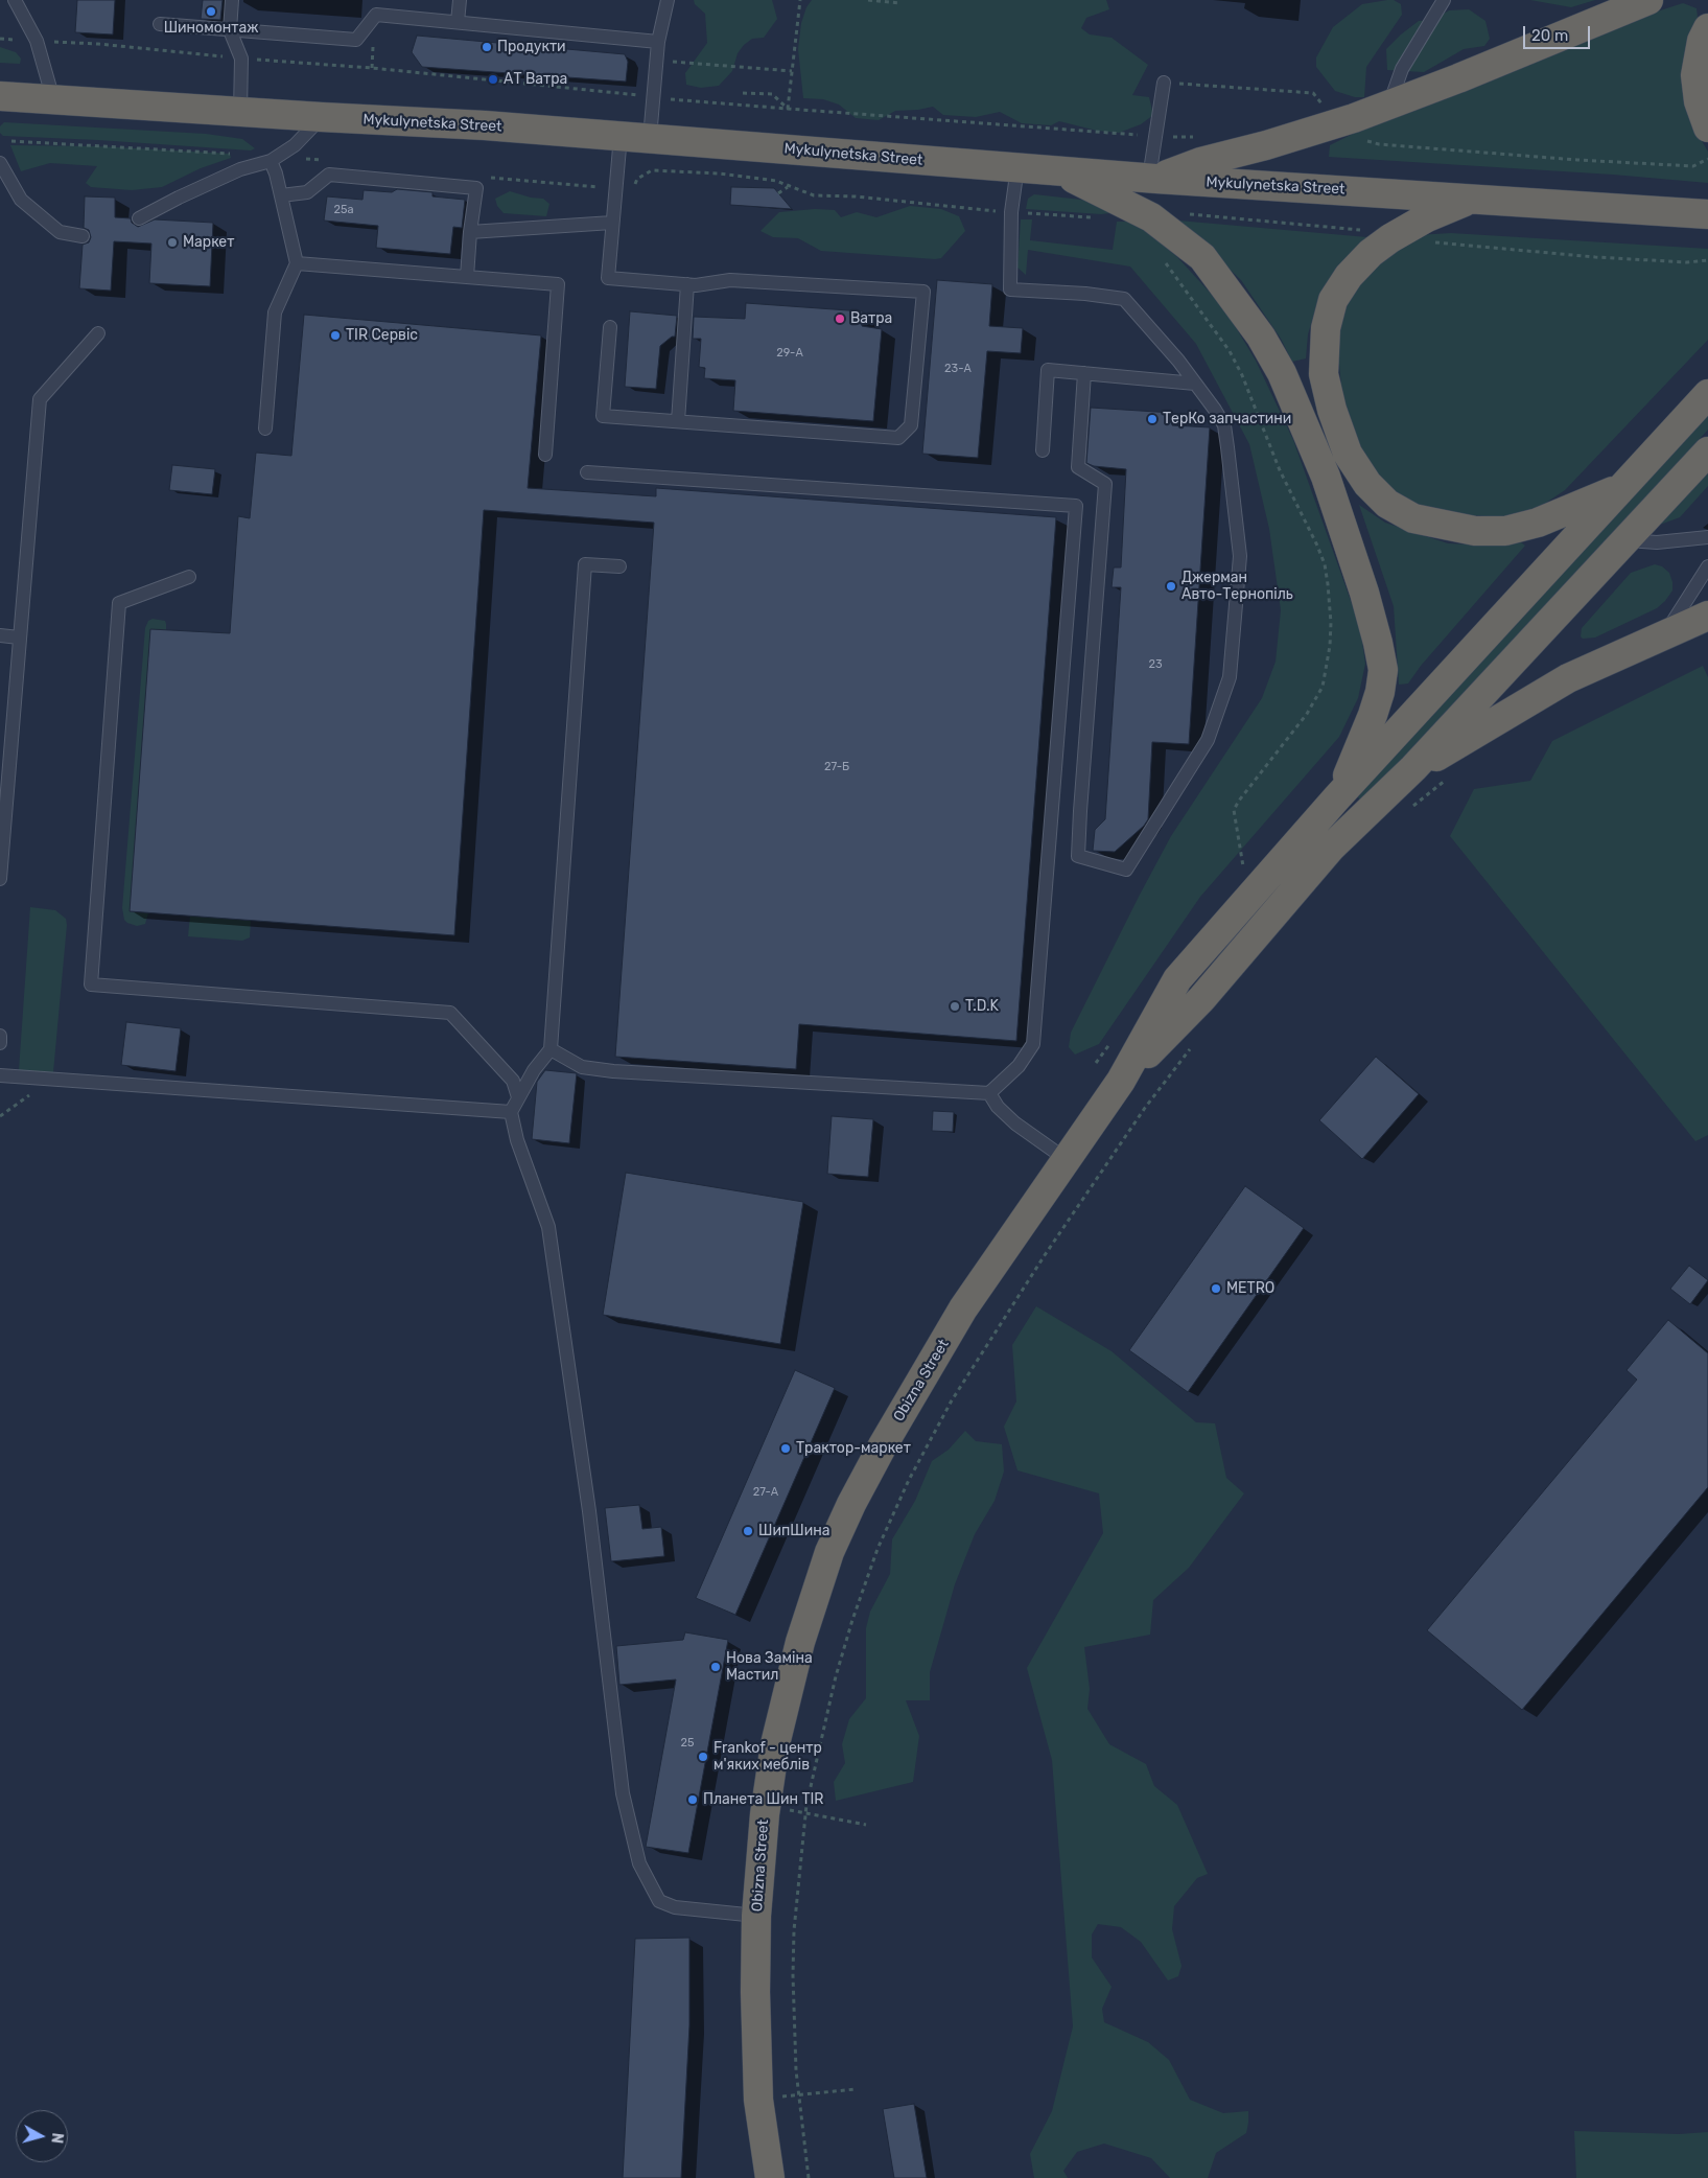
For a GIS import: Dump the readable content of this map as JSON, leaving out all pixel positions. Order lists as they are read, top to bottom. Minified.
{"streets":{"highway":["Mykulynetska Street","Obizna Street"]},"places":["Шиномонтаж","Продукти","АТ Ватра","Маркет","Ватра","TIR Сервіс","ТерКо запчастини","Джерман Авто-Тернопіль","T.D.K","METRO","Трактор-маркет","ШипШина","Нова Заміна Мастил","Frankof - центр м'яких меблів","Планета Шин TIR"],"house_numbers":["25а","29-А","23-А","23","27-Б","27-А","25"],"scale_bar":"20 m","north":"right"}
